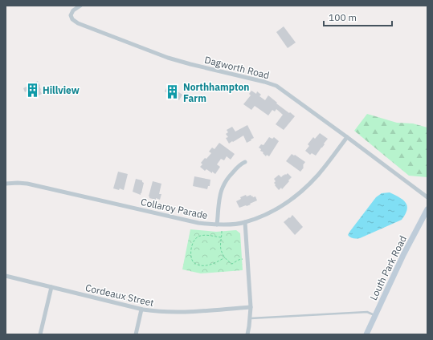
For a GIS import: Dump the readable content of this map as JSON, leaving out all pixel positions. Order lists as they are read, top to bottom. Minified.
{"streets":{"street":["Dagworth Road","Collaroy Parade","Louth Park Road","Cordeaux Street"]},"crossings":[["Dagworth Road","Collaroy Parade"]],"places":{"building":["Hillview","Northhampton Farm"]},"scale_bar":"100 m"}
